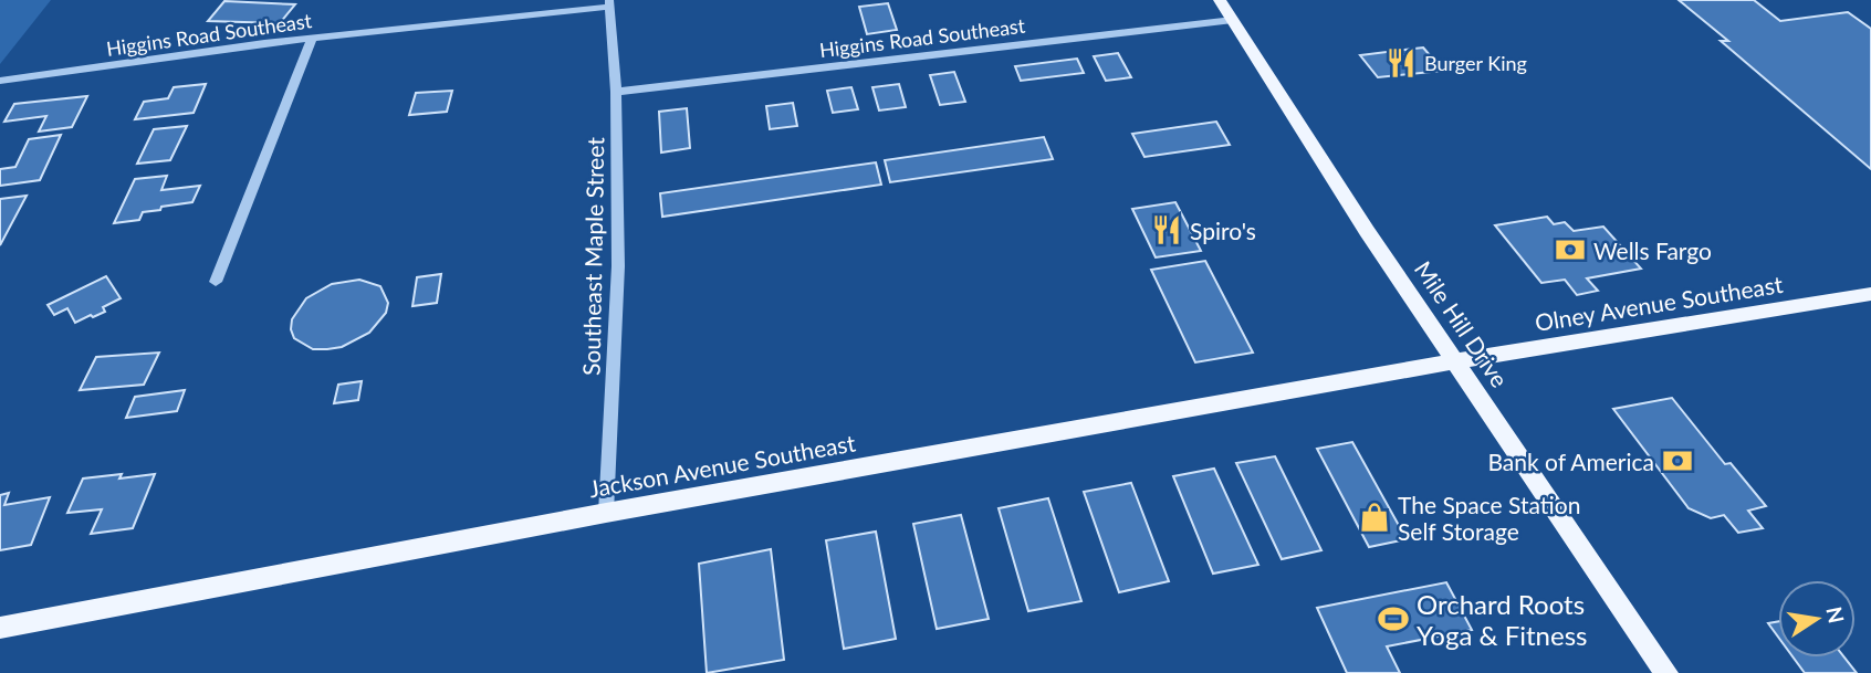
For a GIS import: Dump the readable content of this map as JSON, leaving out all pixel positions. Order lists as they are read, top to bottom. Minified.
{"streets":{"main road":["Olney Avenue Southeast","Mile Hill Drive","Jackson Avenue Southeast"],"street":["Higgins Road Southeast","Southeast Maple Street"]},"crossings":[["Higgins Road Southeast","Southeast Maple Street"],["Higgins Road Southeast","Mile Hill Drive"],["Southeast Maple Street","Jackson Avenue Southeast"],["Olney Avenue Southeast","Mile Hill Drive"],["Olney Avenue Southeast","Jackson Avenue Southeast"],["Mile Hill Drive","Jackson Avenue Southeast"]],"places":{"restaurant":["Burger King","Spiro's"],"bank":["Wells Fargo","Bank of America"],"shop":["The Space Station Self Storage"],"sports":["Orchard Roots Yoga & Fitness"]},"north":"right"}
